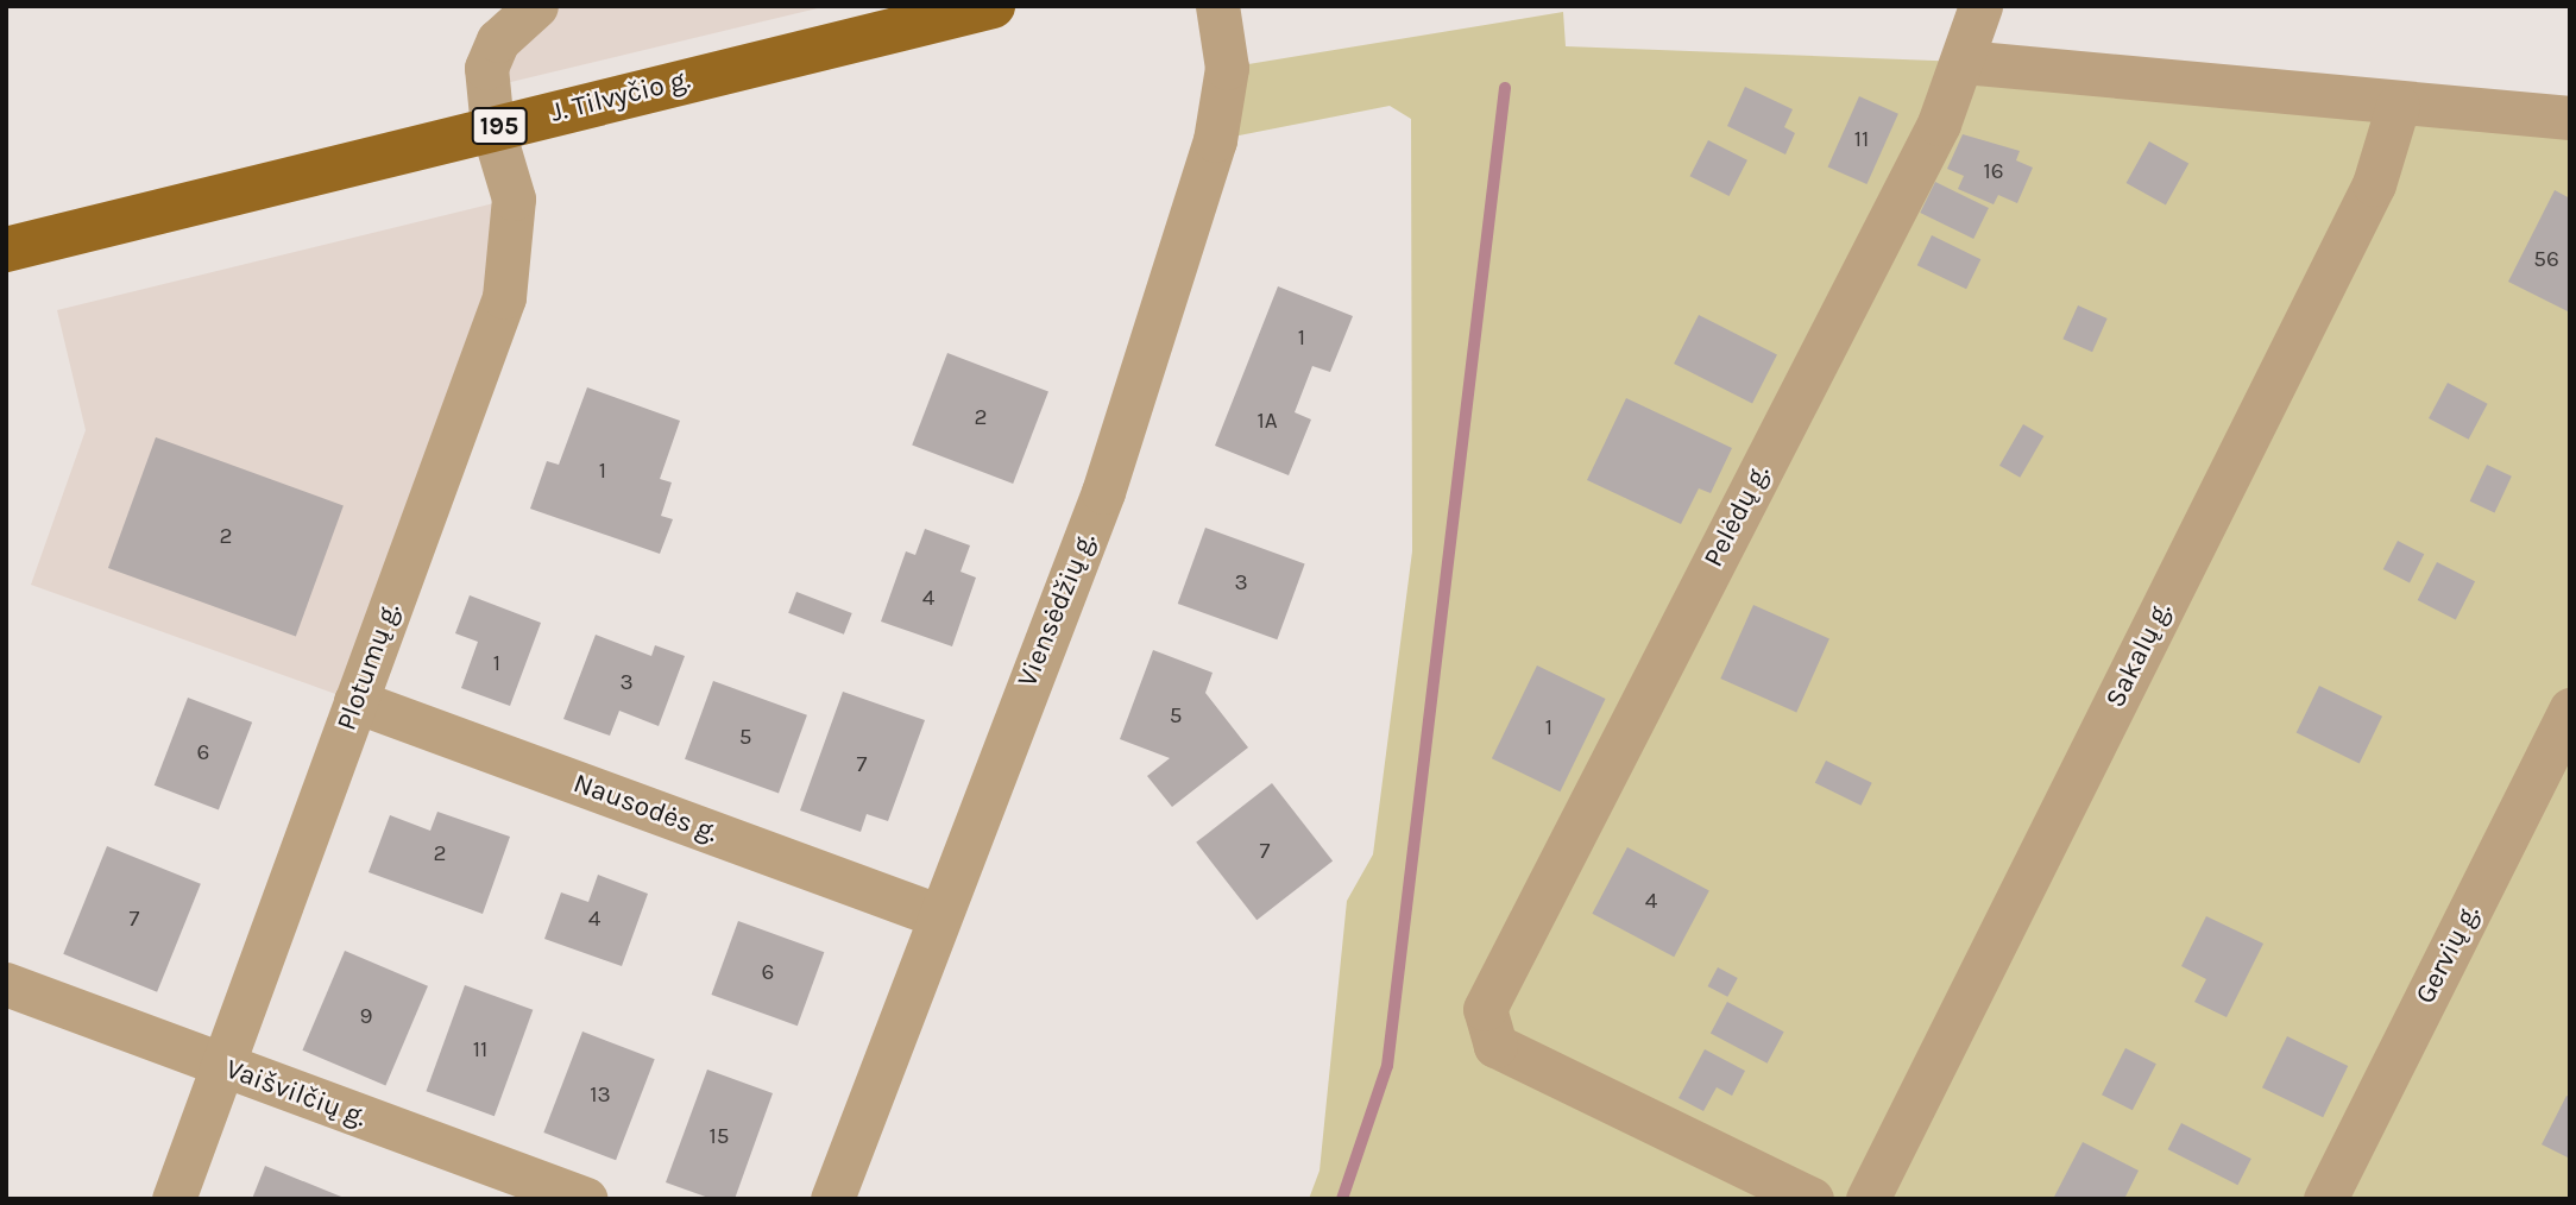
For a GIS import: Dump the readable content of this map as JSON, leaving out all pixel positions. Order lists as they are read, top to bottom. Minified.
{"streets":{"main road":["J. Tilvyčio g.","195"],"street":["Pelėdų g.","Viensėdžių g.","Sakalų g.","Plotumų g.","Nausodės g.","Gervių g.","Vaišvilčių g."]},"crossings":[["J. Tilvyčio g.","Plotumų g."],["Viensėdžių g.","Nausodės g."],["Plotumų g.","Nausodės g."],["Plotumų g.","Vaišvilčių g."]],"house_numbers":["11","16","56","1","2","1A","1","2","3","4","1","3","5","1","5","6","7","7","2","4","7","4","6","9","11","13","15"]}
